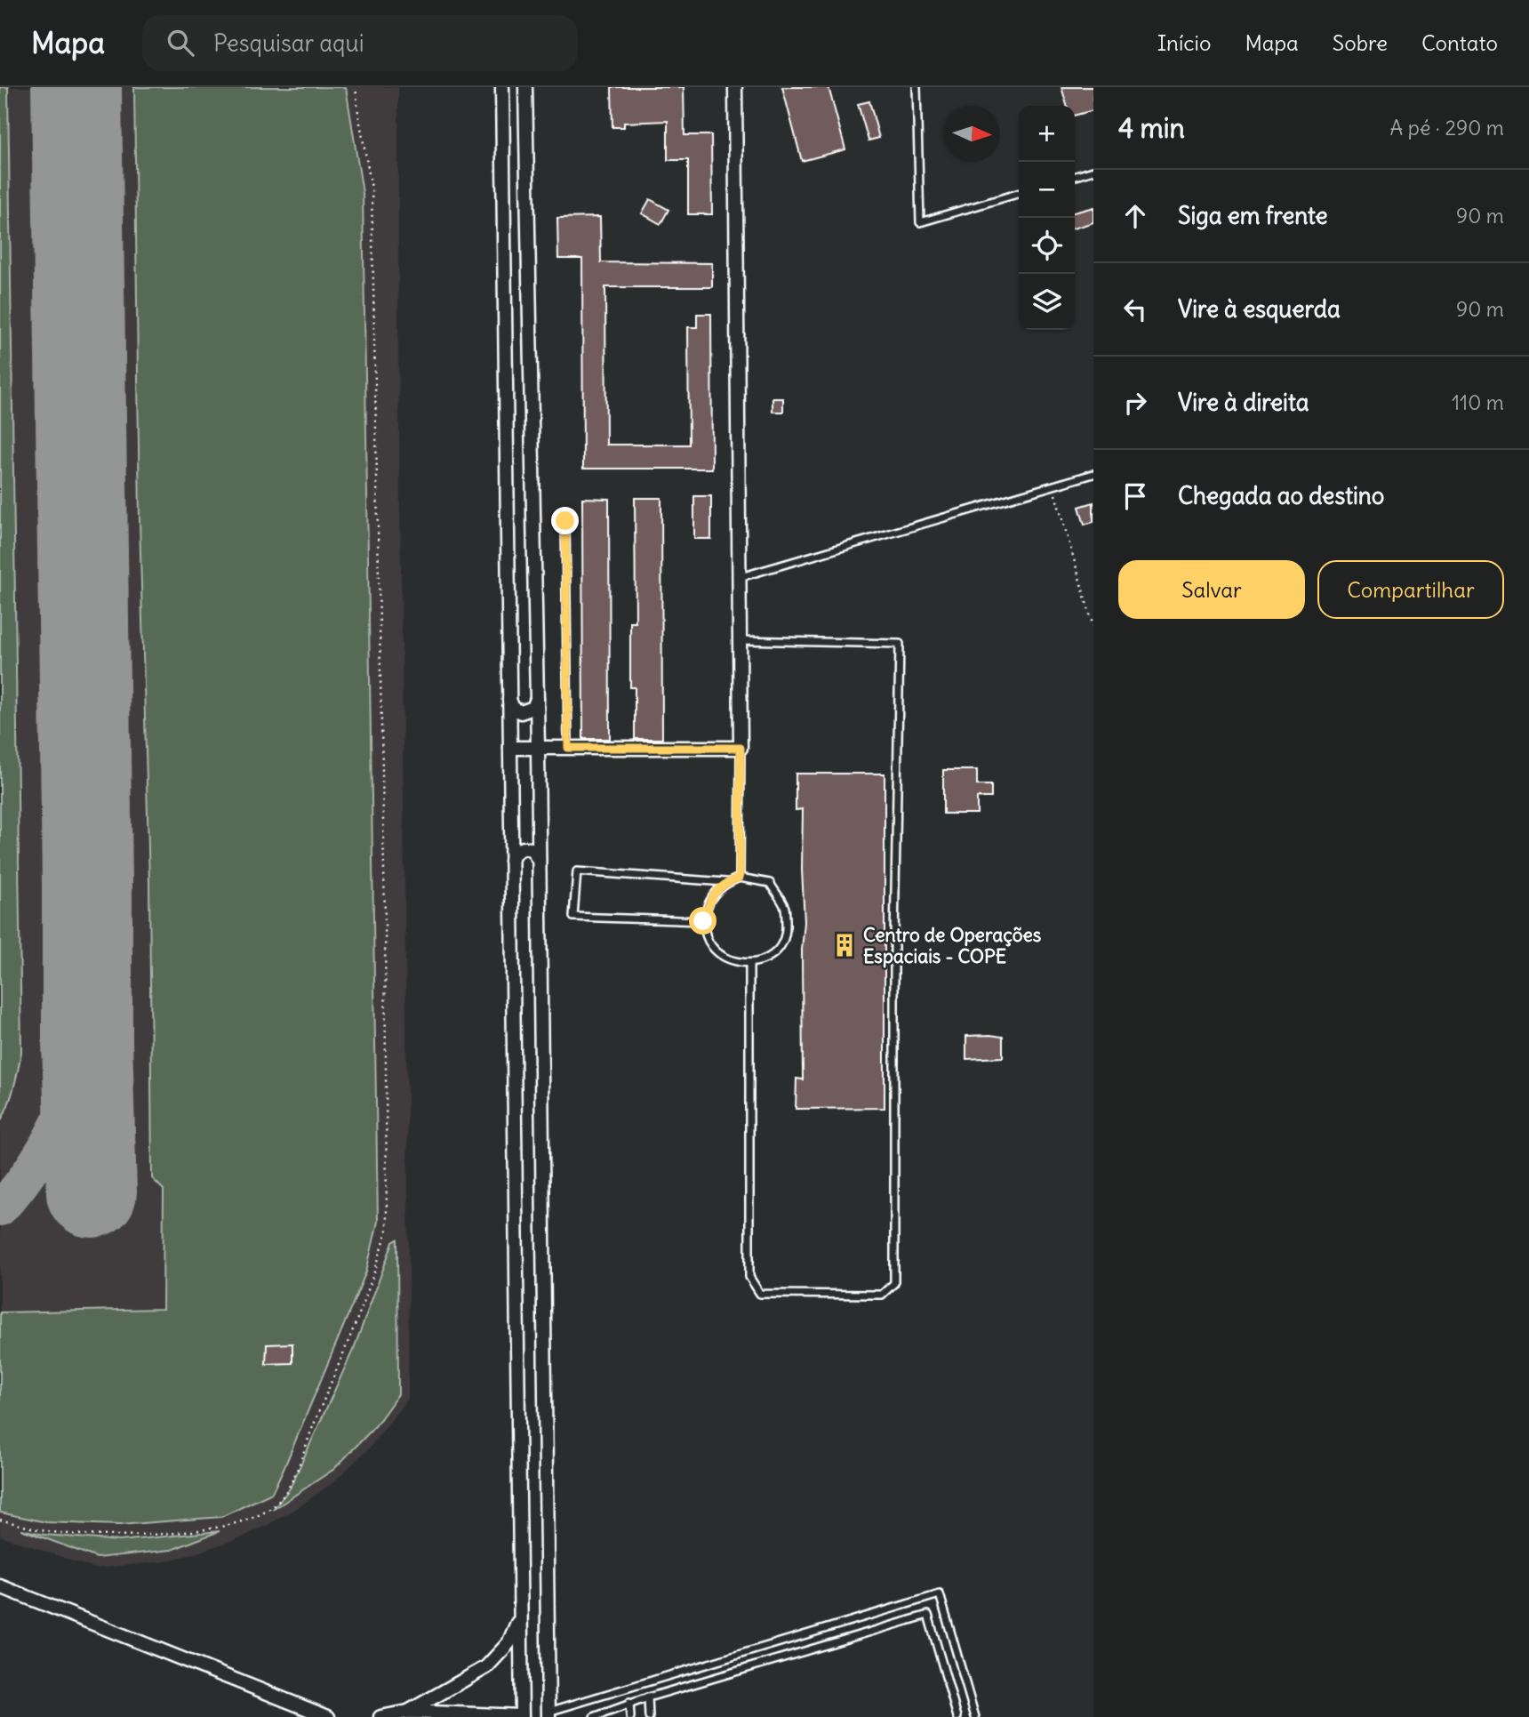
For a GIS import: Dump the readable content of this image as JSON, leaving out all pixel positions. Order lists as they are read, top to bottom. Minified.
{"places":{"building":["Centro de Operações Espaciais - COPE"]},"north":"right","page":{"header":"Mapa","search":"Pesquisar aqui","nav":["Início","Mapa","Sobre","Contato"],"heading":["4 min","A pé · 290 m"],"map_buttons":["+","−"],"list":[["Siga em frente","90 m"],["Vire à esquerda","90 m"],["Vire à direita","110 m"],"Chegada ao destino"],"buttons":["Salvar","Compartilhar"]}}
